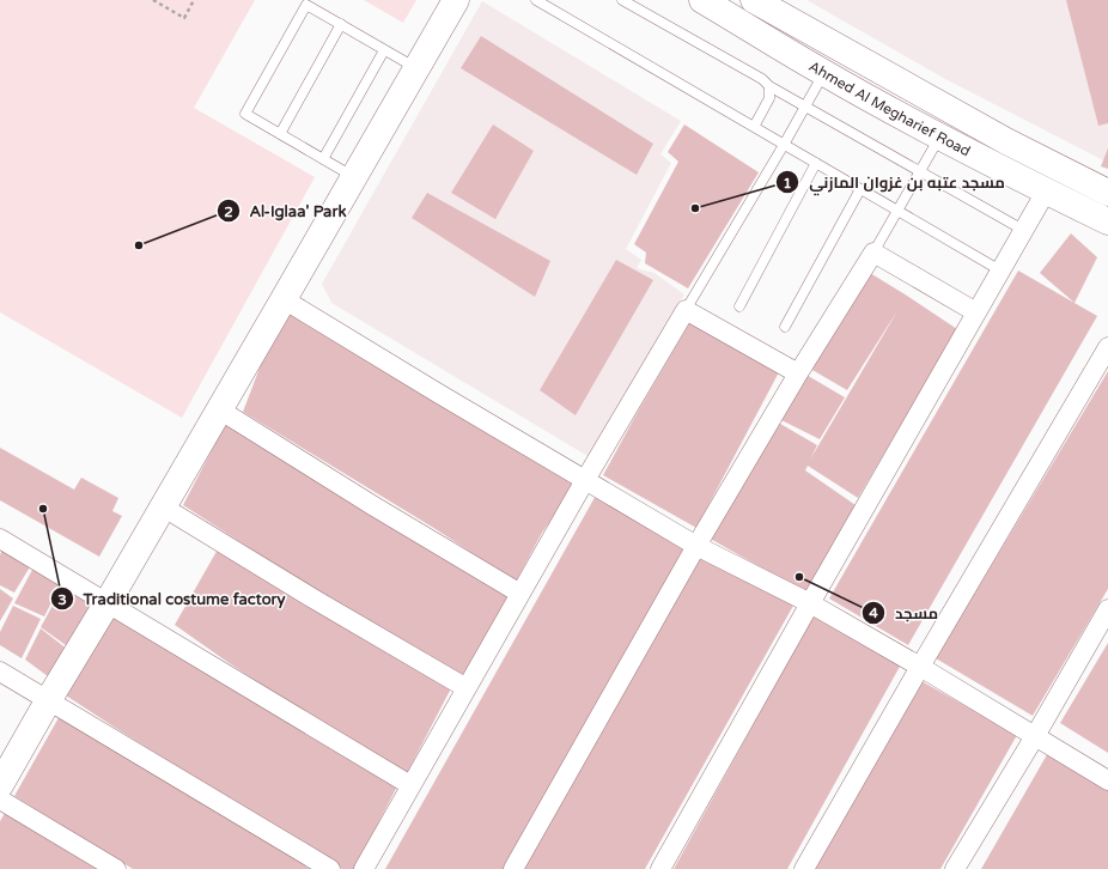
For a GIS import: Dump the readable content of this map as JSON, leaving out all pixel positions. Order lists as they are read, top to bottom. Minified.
{"streets":{"main road":["Ahmed Al Megharief Road"]},"places":["مسجد عتبه بن غزوان المازني","Al-Iglaa' Park","Traditional costume factory","مسجد"]}
